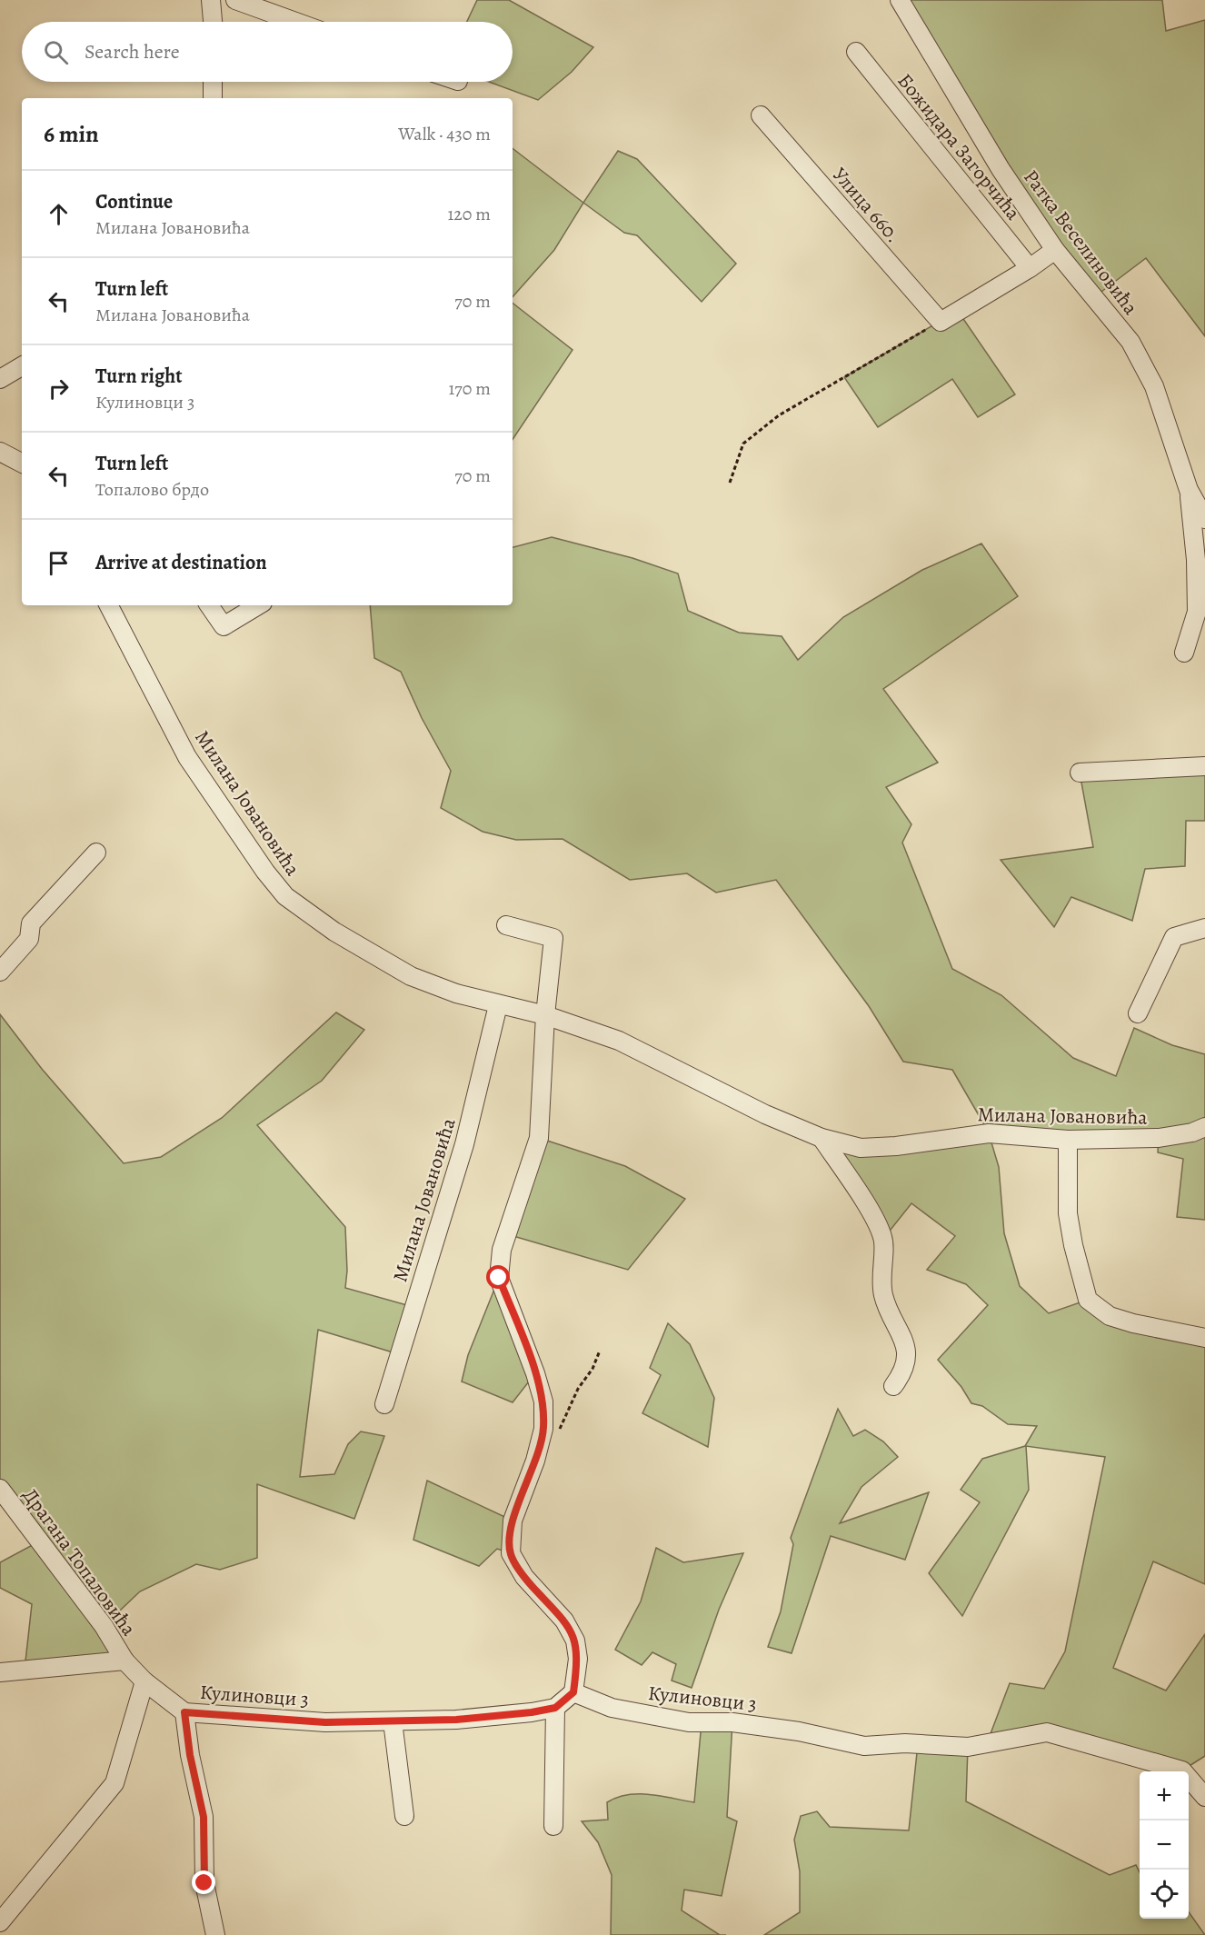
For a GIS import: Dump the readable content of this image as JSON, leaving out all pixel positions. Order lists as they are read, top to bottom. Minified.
{"streets":{"street":["Божидара Загорчића","Улица 660.","Ратка Веселиновића","Милана Јовановића","Драгана Топаловића","Кулиновци 3"]},"crossings":[["Драгана Топаловића","Кулиновци 3"]],"page":{"search":"Search here","heading":["6 min","Walk · 430 m"],"list":[["Continue","Милана Јовановића","120 m"],["Turn left","Милана Јовановића","70 m"],["Turn right","Кулиновци 3","170 m"],["Turn left","Топалово брдо","70 m"],"Arrive at destination"],"map_buttons":["+","−"]}}
